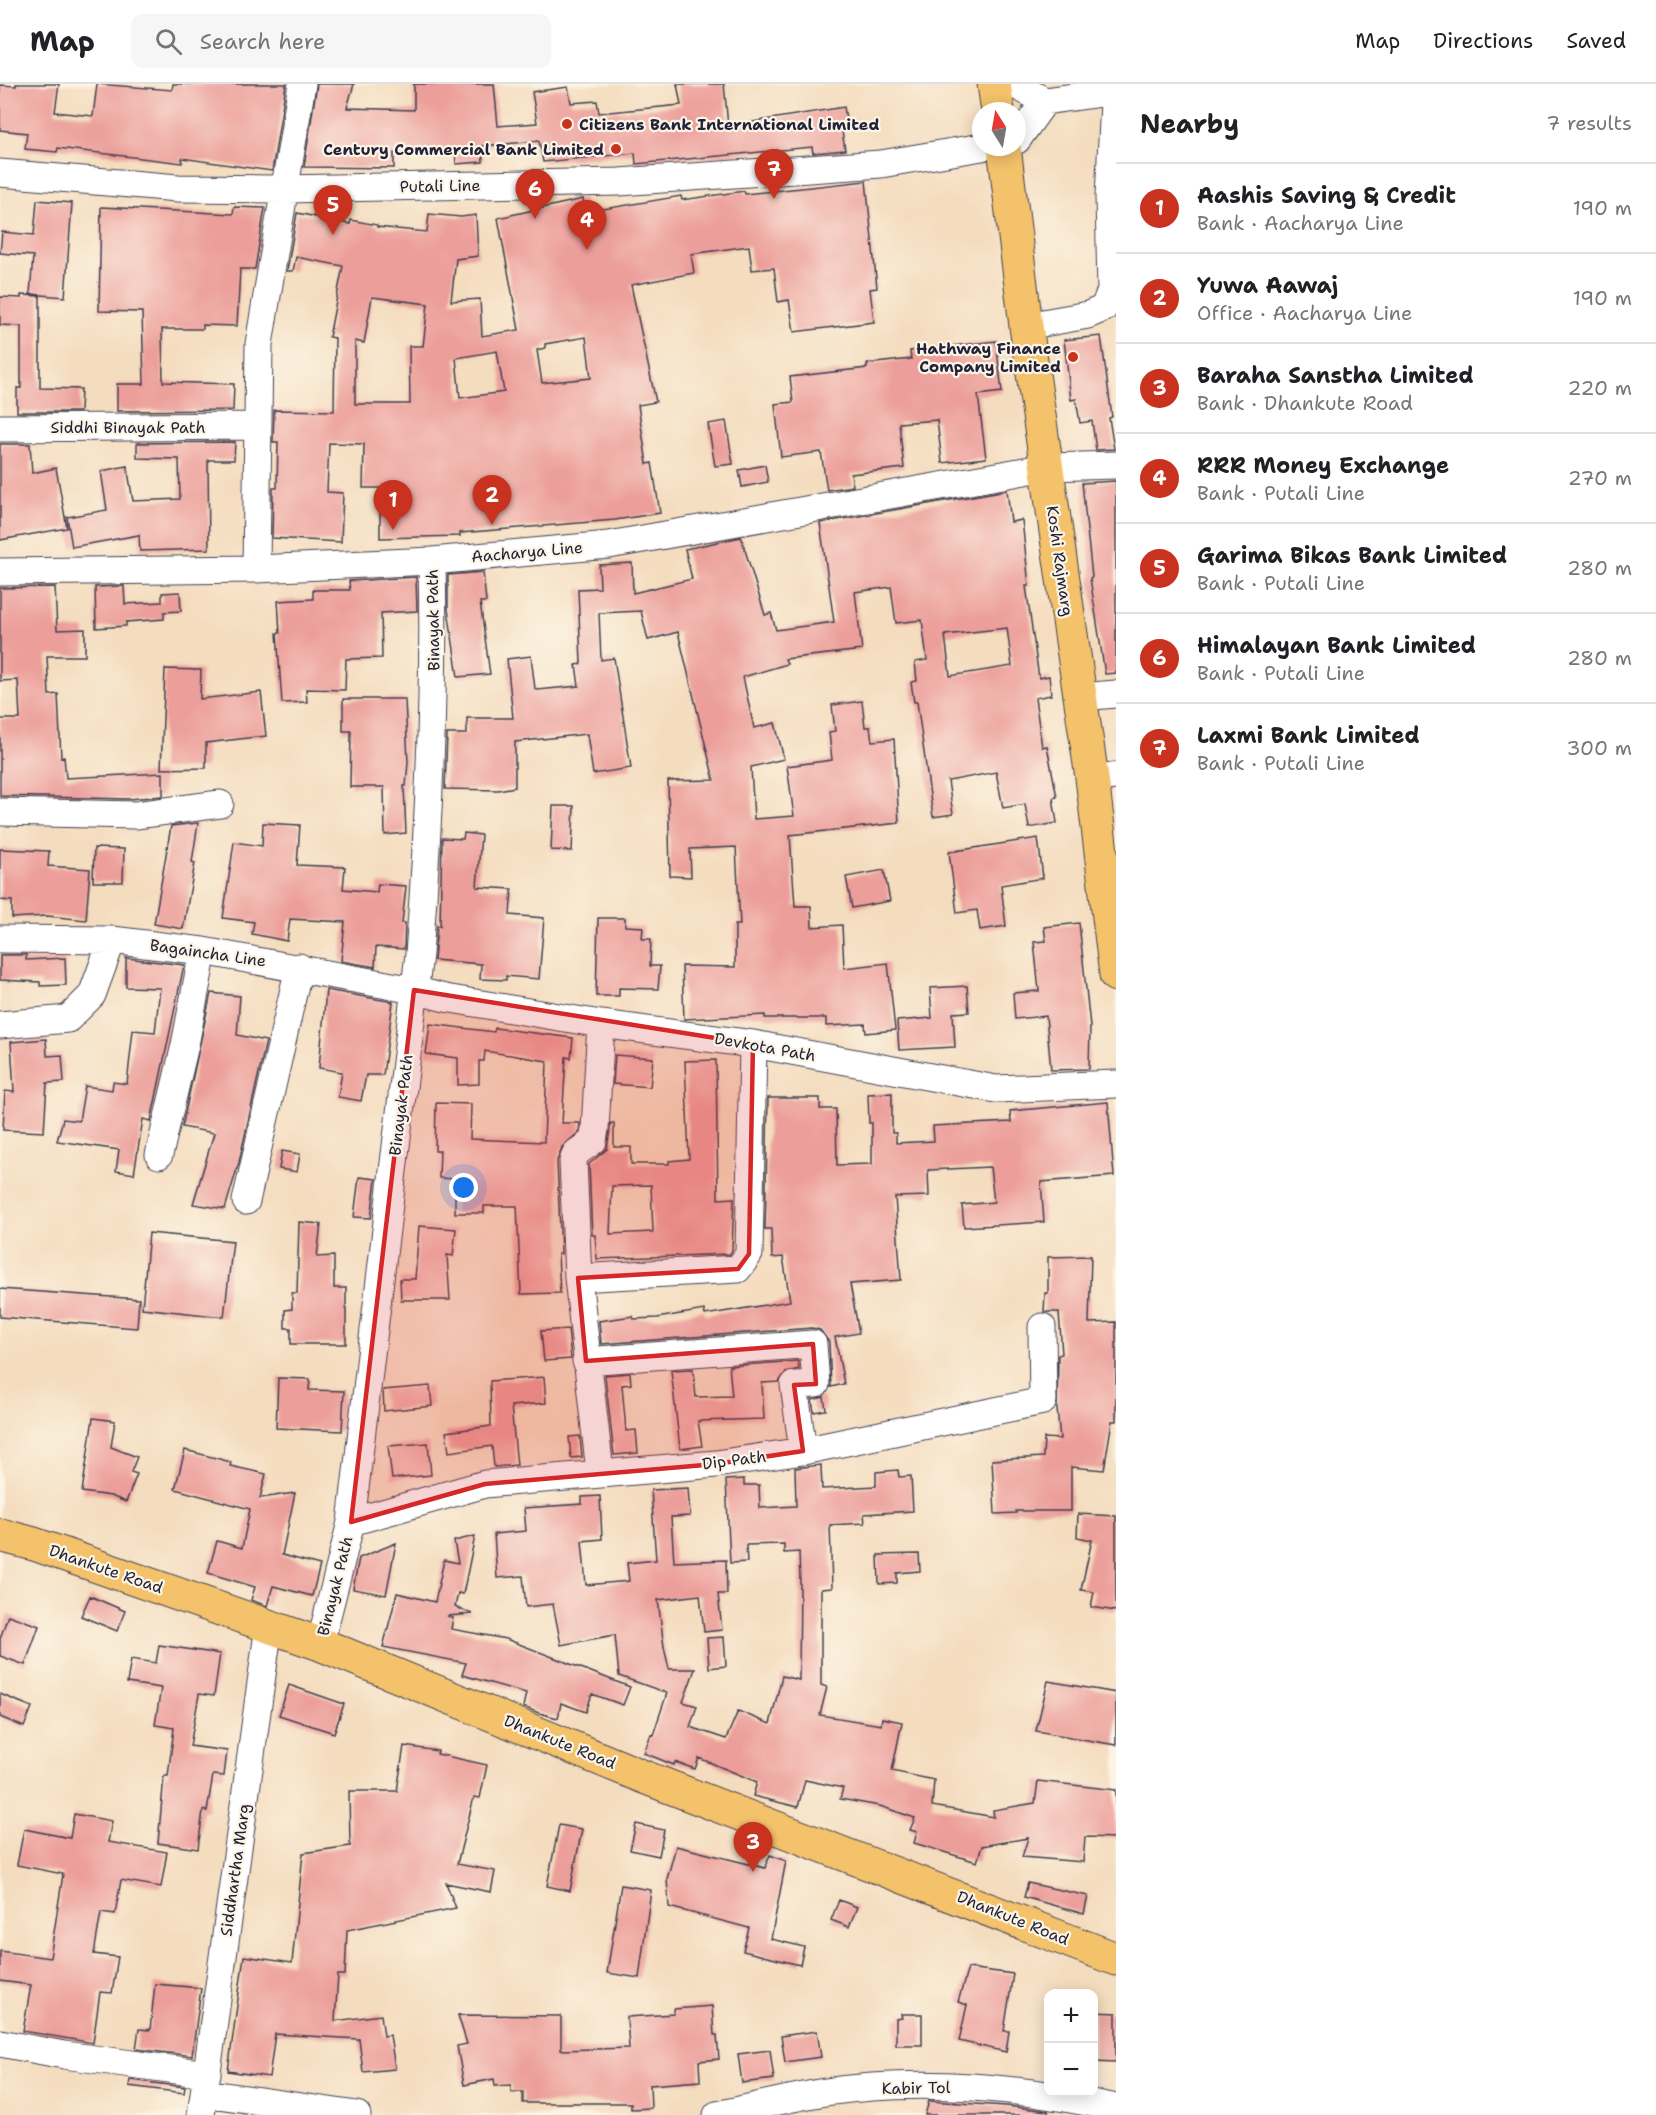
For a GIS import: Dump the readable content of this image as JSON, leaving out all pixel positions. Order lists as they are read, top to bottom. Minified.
{"streets":{"main road":["Koshi Rajmarg","Dhankute Road"],"street":["Putali Line","Siddhi Binayak Path","Aacharya Line","Binayak Path","Bagaincha Line","Devkota Path","Dip Path","Siddhartha Marg","Kabir Tol"]},"crossings":[["Aacharya Line","Koshi Rajmarg"],["Aacharya Line","Binayak Path"],["Binayak Path","Bagaincha Line"],["Binayak Path","Devkota Path"],["Binayak Path","Dip Path"],["Binayak Path","Dhankute Road"],["Bagaincha Line","Devkota Path"],["Dhankute Road","Siddhartha Marg"]],"places":["Citizens Bank International Limited","Century Commercial Bank Limited","Hathway Finance Company Limited"],"north":"top","page":{"header":"Map","search":"Search here","nav":["Map","Directions","Saved"],"heading":["Nearby","7 results"],"pins":["7","6","5","4","2","1","3"],"list":[{"mark":"1","name":"Aashis Saving & Credit","note":"Bank · Aacharya Line","value":"190 m"},{"mark":"2","name":"Yuwa Aawaj","note":"Office · Aacharya Line","value":"190 m"},{"mark":"3","name":"Baraha Sanstha Limited","note":"Bank · Dhankute Road","value":"220 m"},{"mark":"4","name":"RRR Money Exchange","note":"Bank · Putali Line","value":"270 m"},{"mark":"5","name":"Garima Bikas Bank Limited","note":"Bank · Putali Line","value":"280 m"},{"mark":"6","name":"Himalayan Bank Limited","note":"Bank · Putali Line","value":"280 m"},{"mark":"7","name":"Laxmi Bank Limited","note":"Bank · Putali Line","value":"300 m"}],"map_buttons":["+","−"]}}
